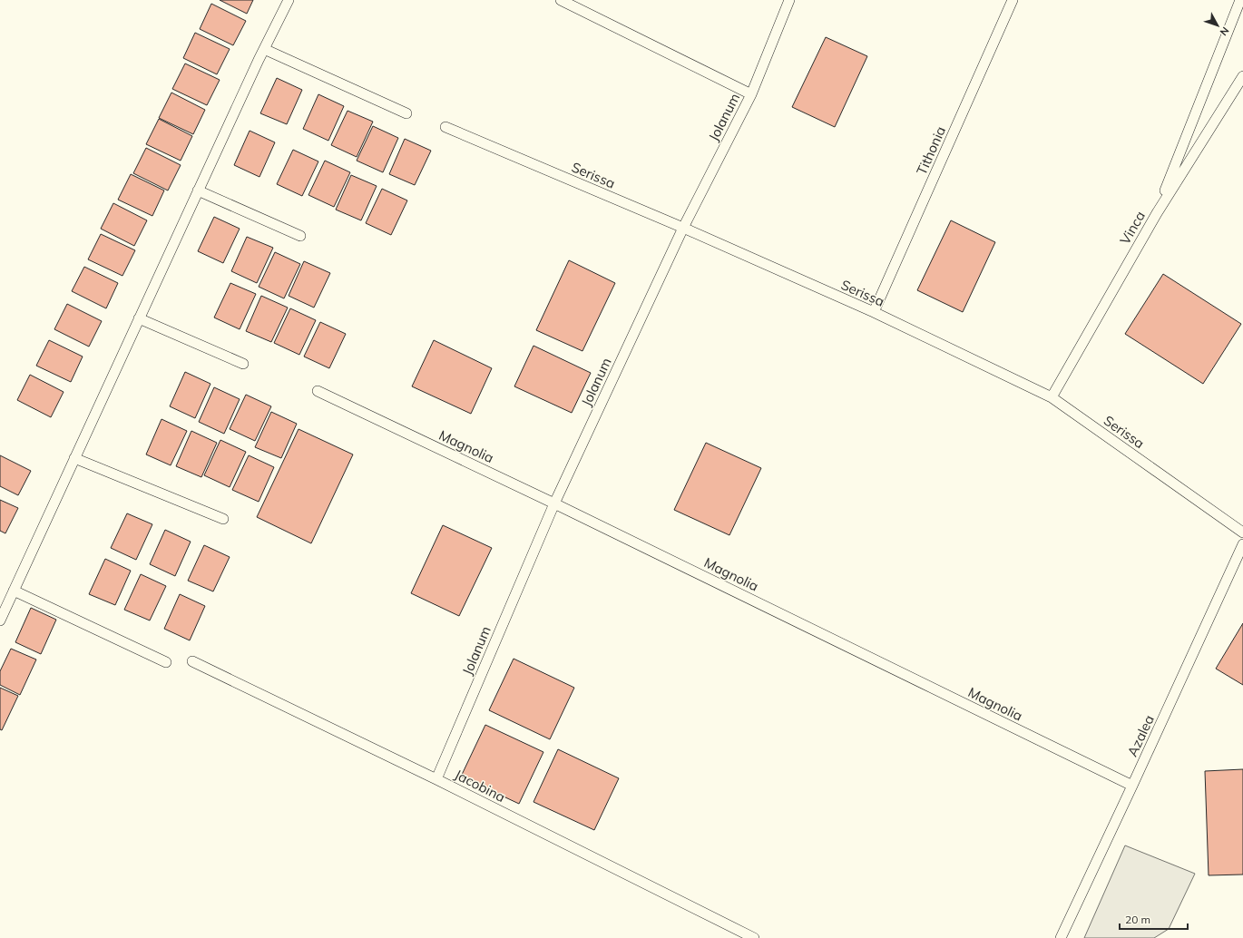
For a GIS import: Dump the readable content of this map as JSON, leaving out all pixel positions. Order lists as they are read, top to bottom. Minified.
{"streets":{"lane":["Jolanum","Tithonia","Serissa","Vinca","Magnolia","Azalea","Jacobina"]},"crossings":[["Jolanum","Serissa"],["Jolanum","Magnolia"],["Jolanum","Jacobina"],["Tithonia","Serissa"],["Serissa","Vinca"],["Magnolia","Azalea"]],"scale_bar":"20 m","north":"bottom right"}
